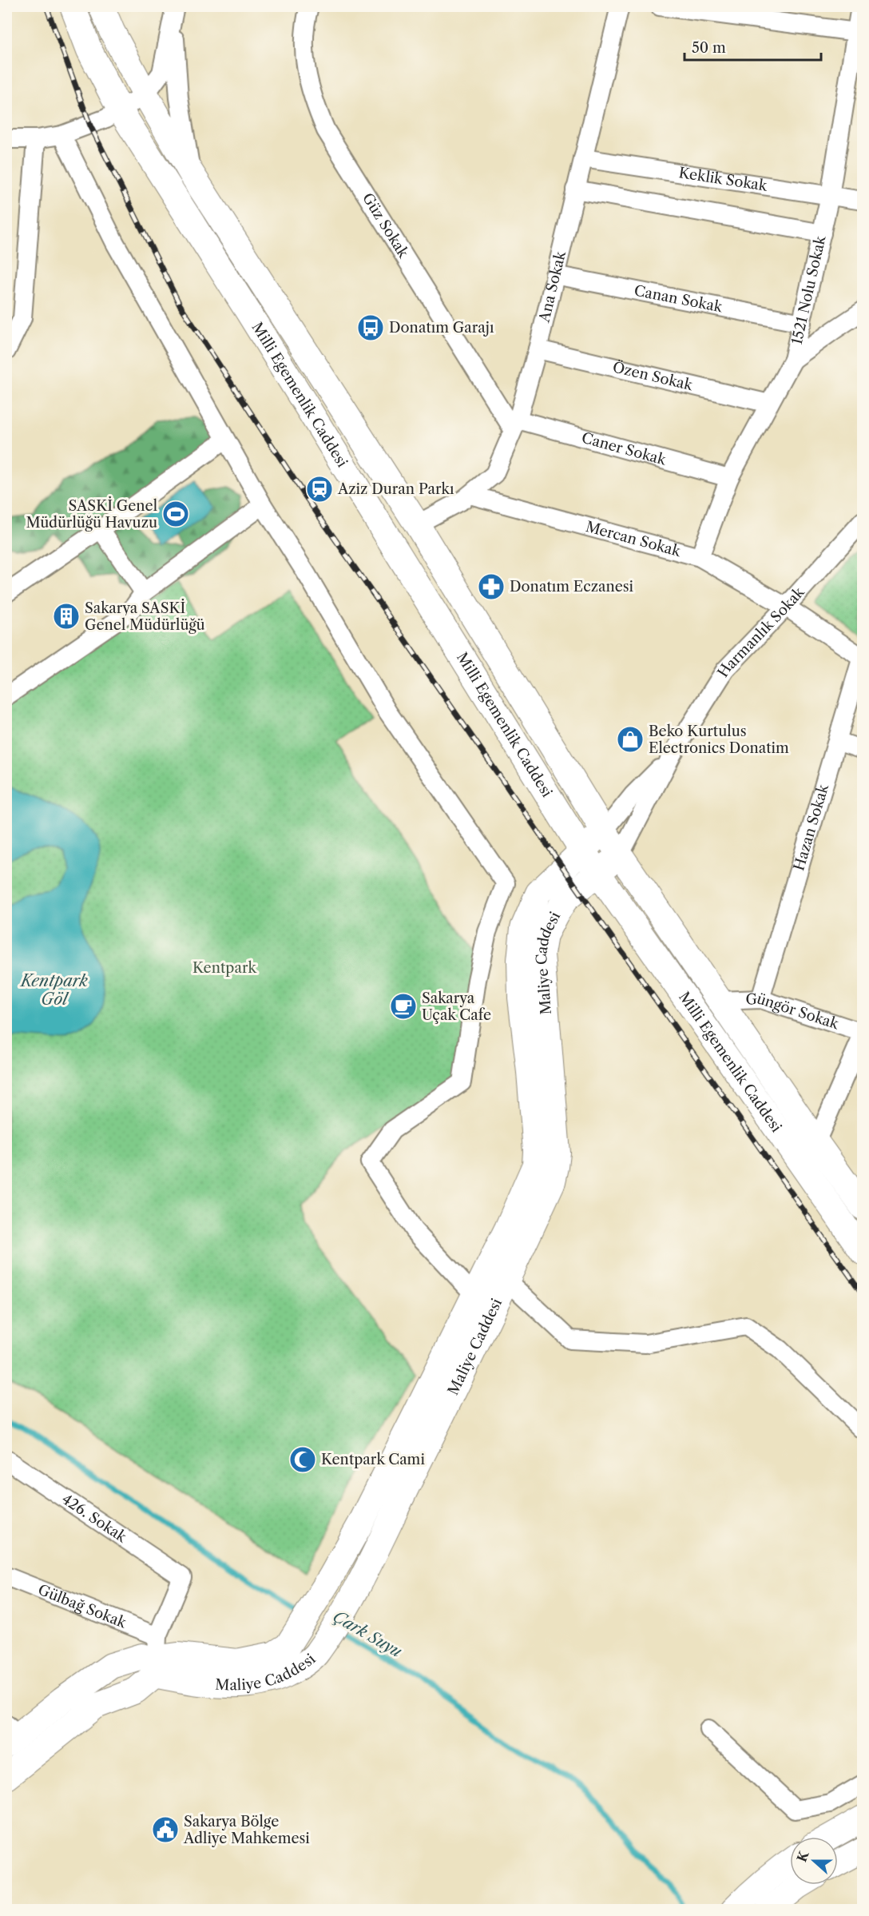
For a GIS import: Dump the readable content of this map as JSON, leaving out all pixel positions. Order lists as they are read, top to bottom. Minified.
{"streets":{"main road":["Milli Egemenlik Caddesi","Maliye Caddesi"],"street":["Keklik Sokak","Güz Sokak","Ana Sokak","1521 Nolu Sokak","Canan Sokak","Özen Sokak","Caner Sokak","Mercan Sokak","Harmanlık Sokak","Hazan Sokak","Güngör Sokak","426. Sokak","Gülbağ Sokak"]},"crossings":[["Keklik Sokak","Ana Sokak"],["Keklik Sokak","1521 Nolu Sokak"],["Güz Sokak","Ana Sokak"],["Güz Sokak","Caner Sokak"],["Ana Sokak","Canan Sokak"],["Ana Sokak","Özen Sokak"],["Ana Sokak","Milli Egemenlik Caddesi"],["Ana Sokak","Caner Sokak"],["Ana Sokak","Mercan Sokak"],["1521 Nolu Sokak","Canan Sokak"],["1521 Nolu Sokak","Özen Sokak"],["1521 Nolu Sokak","Caner Sokak"],["1521 Nolu Sokak","Mercan Sokak"],["Milli Egemenlik Caddesi","Harmanlık Sokak"],["Milli Egemenlik Caddesi","Maliye Caddesi"],["Milli Egemenlik Caddesi","Güngör Sokak"],["Mercan Sokak","Harmanlık Sokak"],["Mercan Sokak","Hazan Sokak"],["Harmanlık Sokak","Maliye Caddesi"],["Hazan Sokak","Güngör Sokak"],["Maliye Caddesi","426. Sokak"],["Maliye Caddesi","Gülbağ Sokak"],["426. Sokak","Gülbağ Sokak"]],"water":["Kentpark Göl","Çark Suyu"],"parks":["Kentpark"],"places":{"bus stop":["Donatım Garajı"],"station":["Aziz Duran Parkı"],"sports":["SASKİ Genel Müdürlüğü Havuzu"],"pharmacy":["Donatım Eczanesi"],"building":["Sakarya SASKİ Genel Müdürlüğü"],"shop":["Beko Kurtulus Electronics Donatim"],"cafe":["Sakarya Uçak Cafe"],"mosque":["Kentpark Cami"],"public building":["Sakarya Bölge Adliye Mahkemesi"]},"scale_bar":"50 m","north":"left"}
